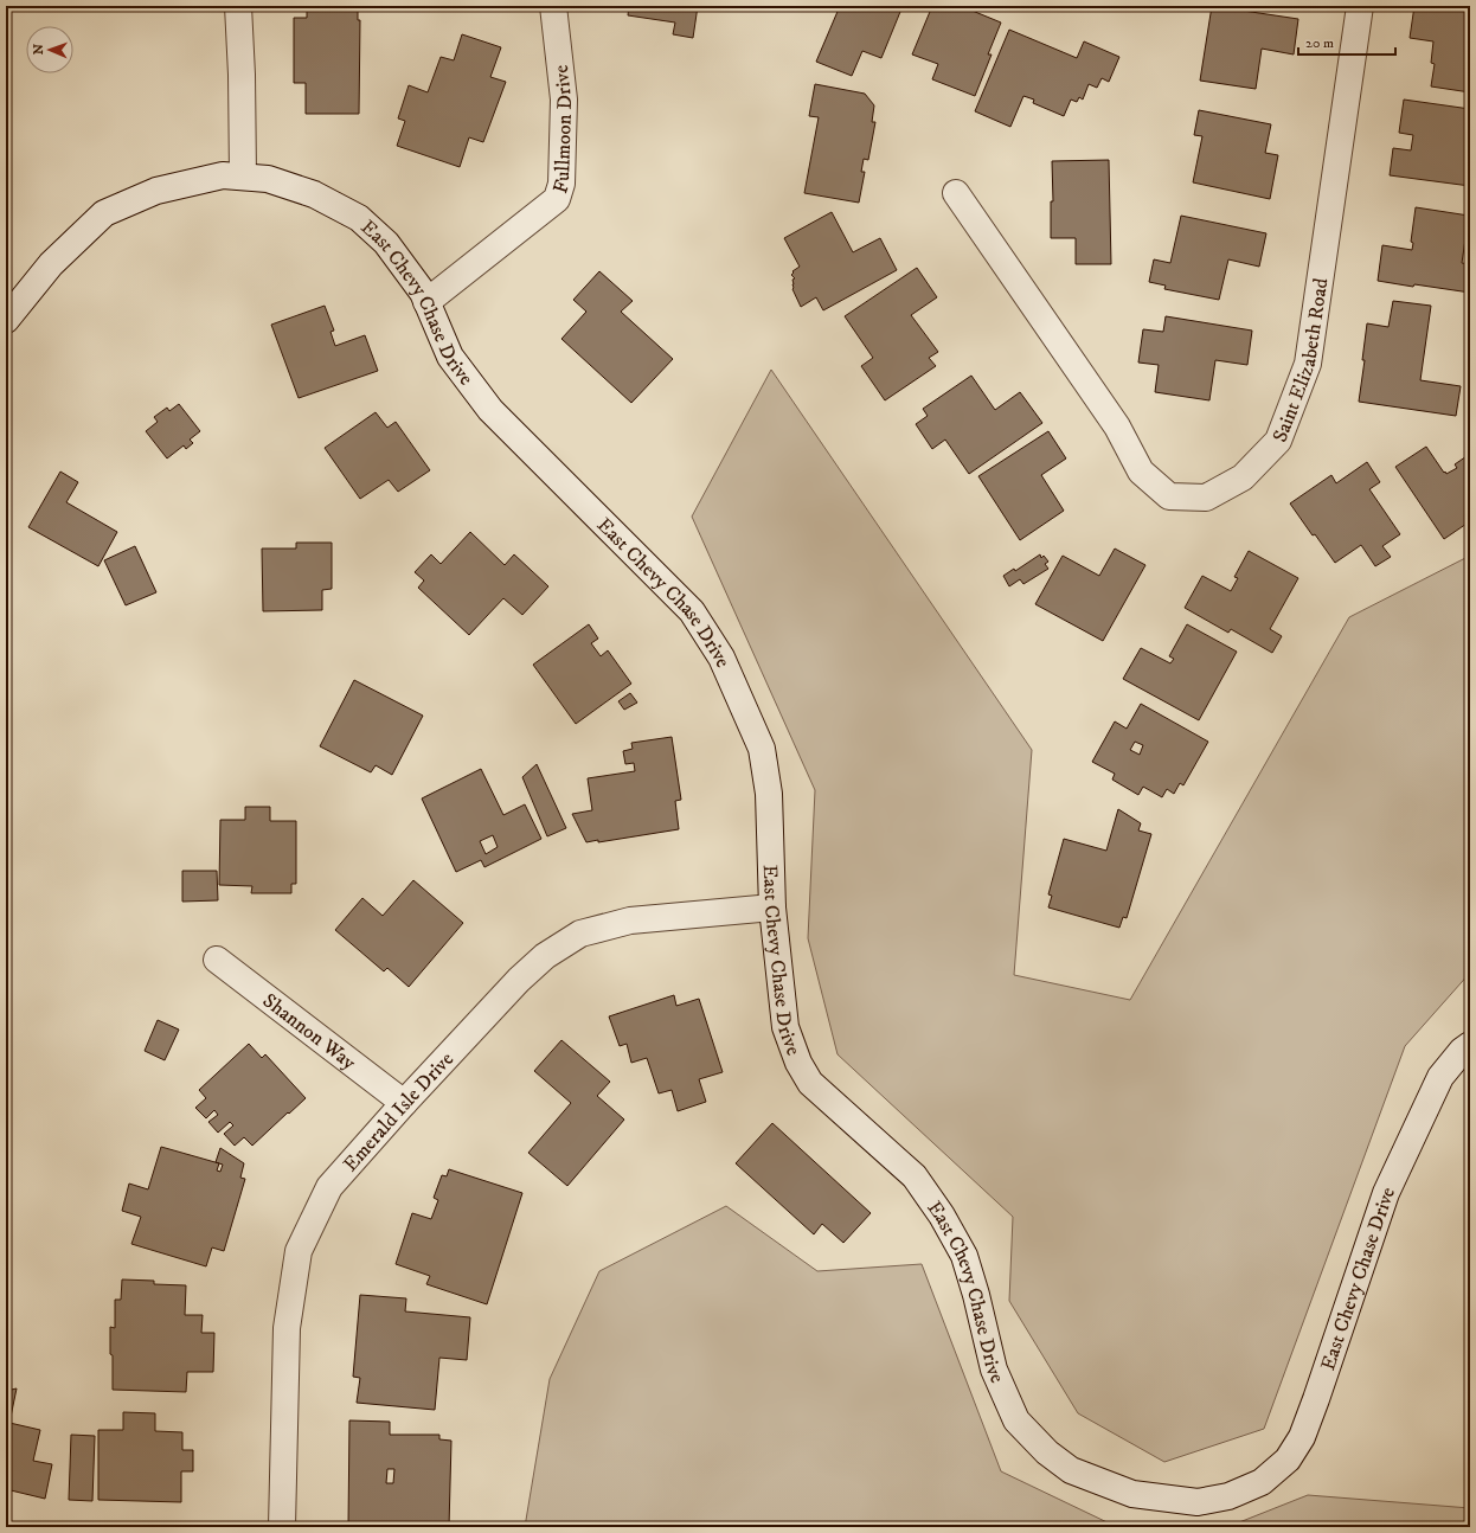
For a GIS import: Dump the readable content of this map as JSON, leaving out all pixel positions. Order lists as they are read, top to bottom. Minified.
{"streets":{"street":["Fullmoon Drive","East Chevy Chase Drive","Saint Elizabeth Road","Shannon Way","Emerald Isle Drive"]},"crossings":[["Fullmoon Drive","East Chevy Chase Drive"],["East Chevy Chase Drive","Emerald Isle Drive"],["Shannon Way","Emerald Isle Drive"]],"scale_bar":"20 m","north":"left"}
